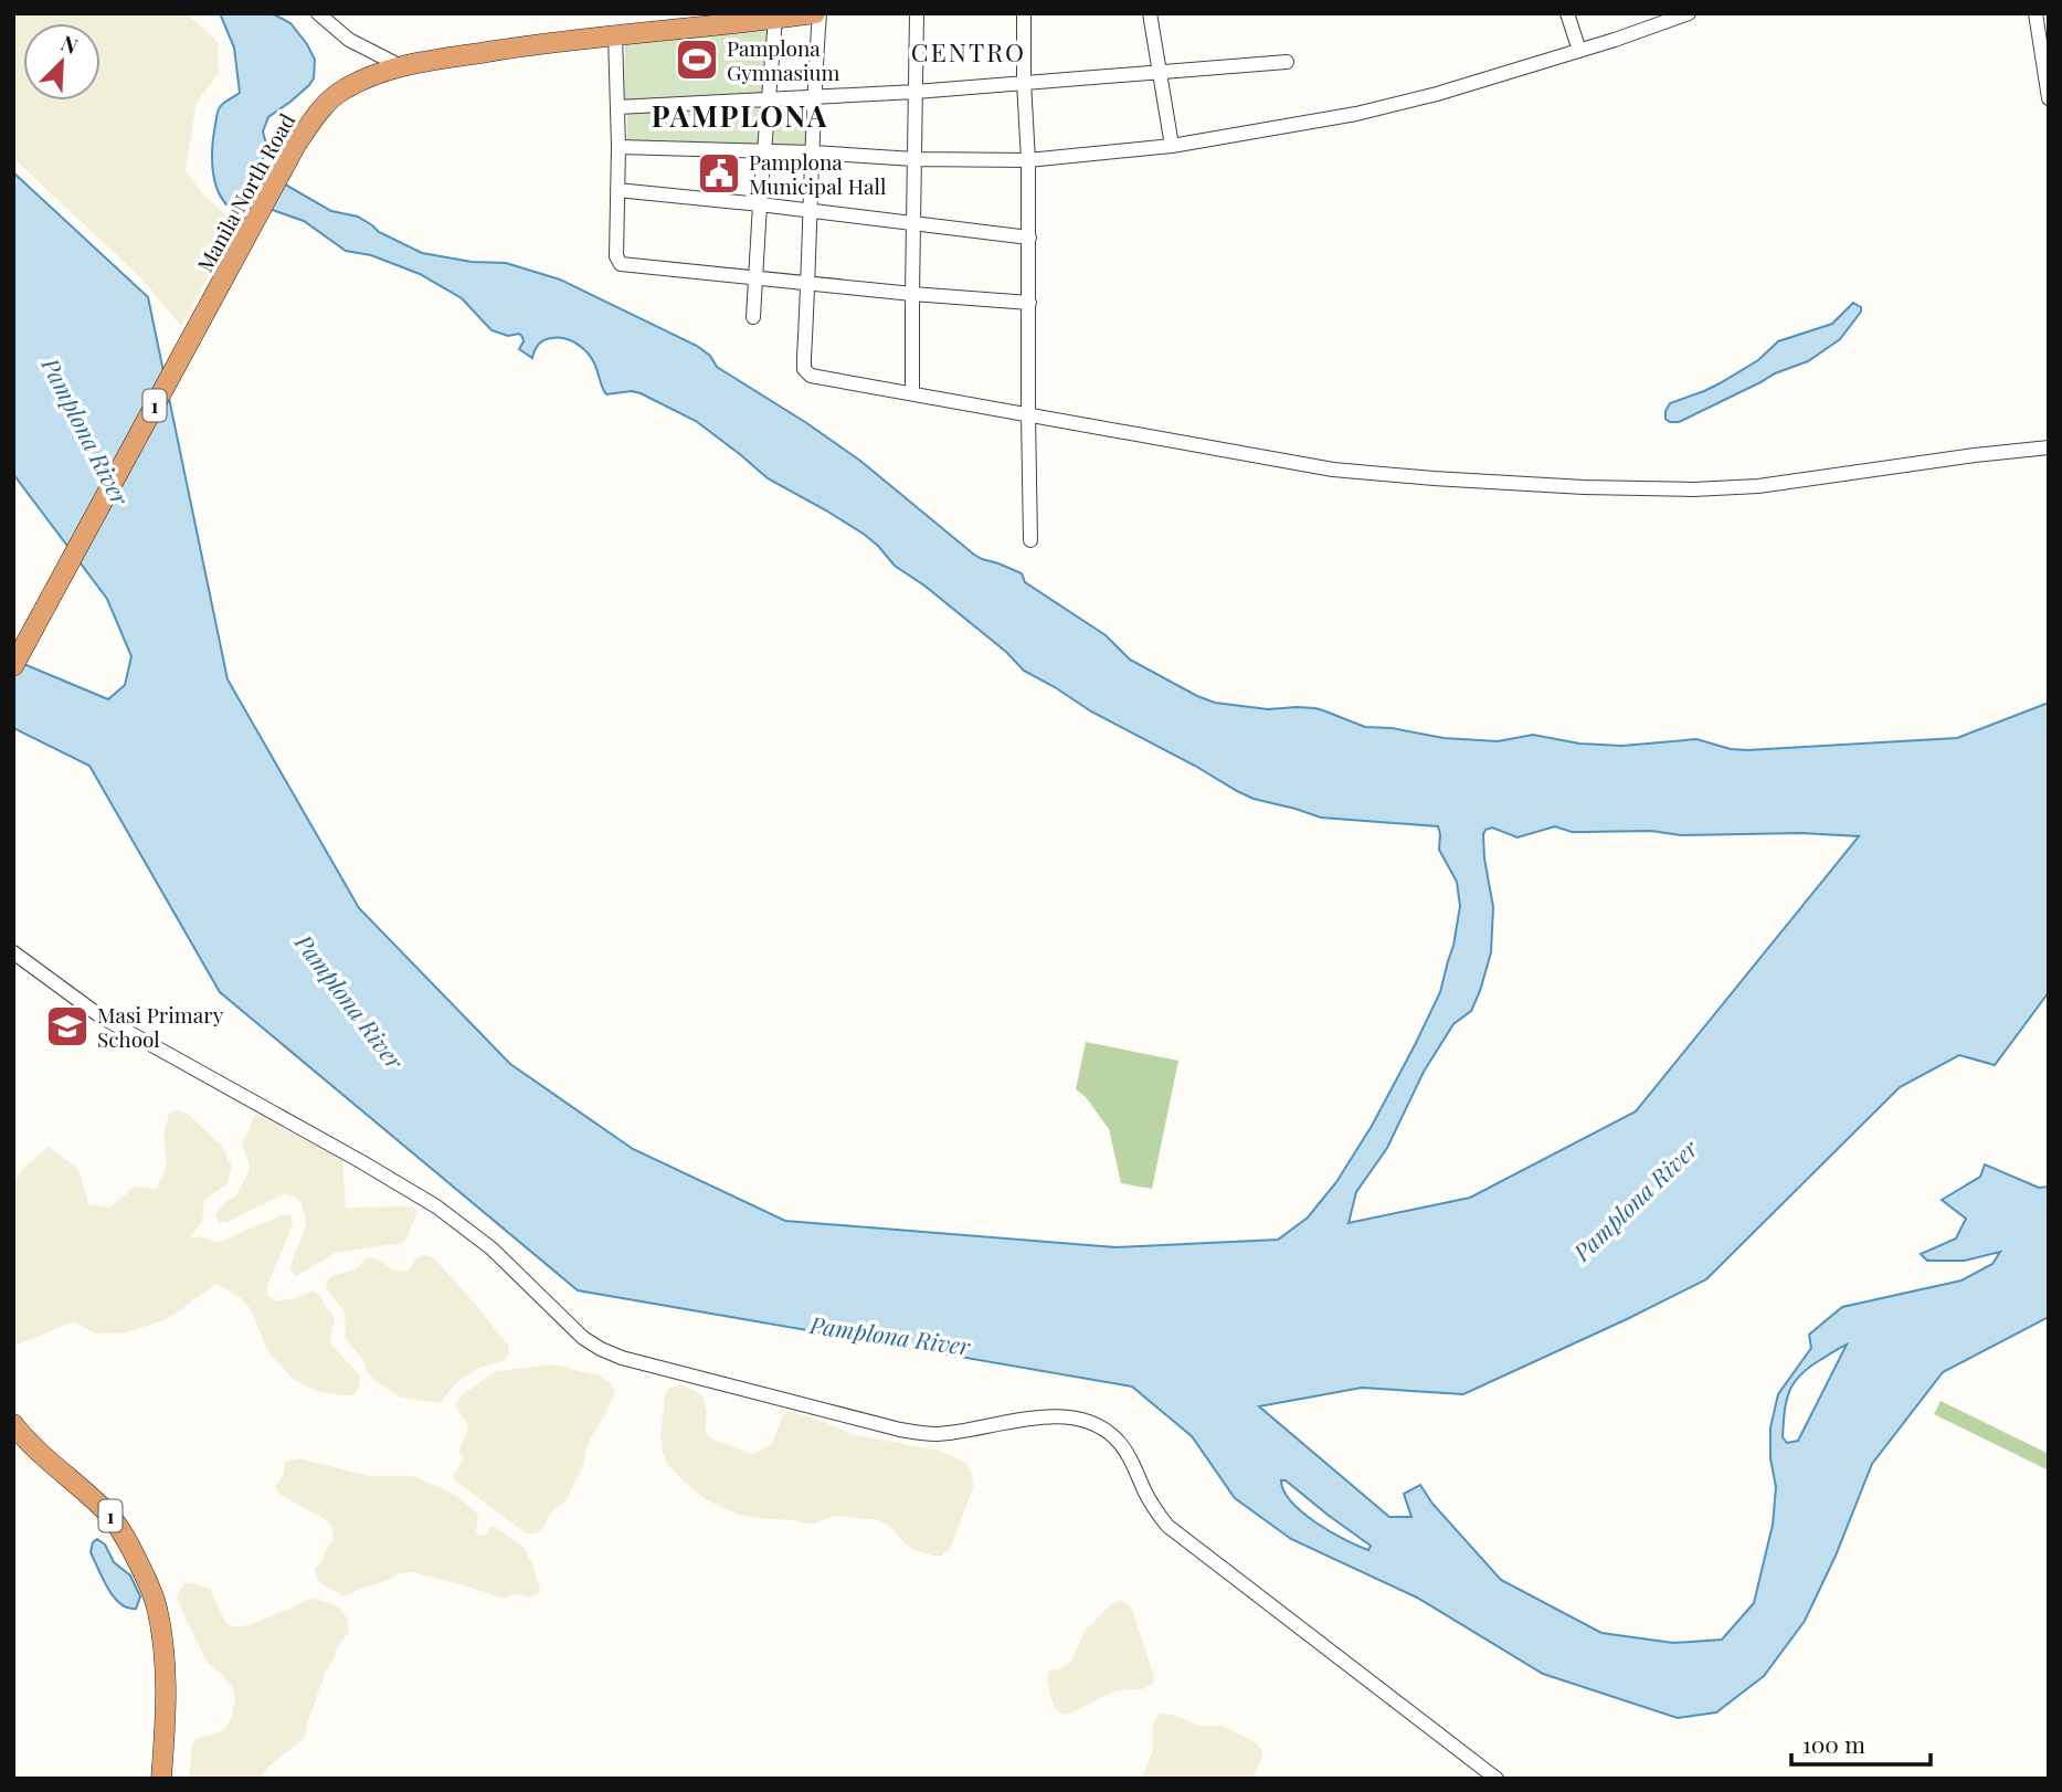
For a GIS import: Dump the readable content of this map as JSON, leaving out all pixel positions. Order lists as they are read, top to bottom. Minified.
{"streets":{"highway":["Manila North Road","1"]},"districts":["CENTRO","PAMPLONA"],"water":["Pamplona River"],"places":{"sports":["Pamplona Gymnasium"],"public building":["Pamplona Municipal Hall"],"school or university":["Masi Primary School"]},"scale_bar":"100 m","north":"top right"}
